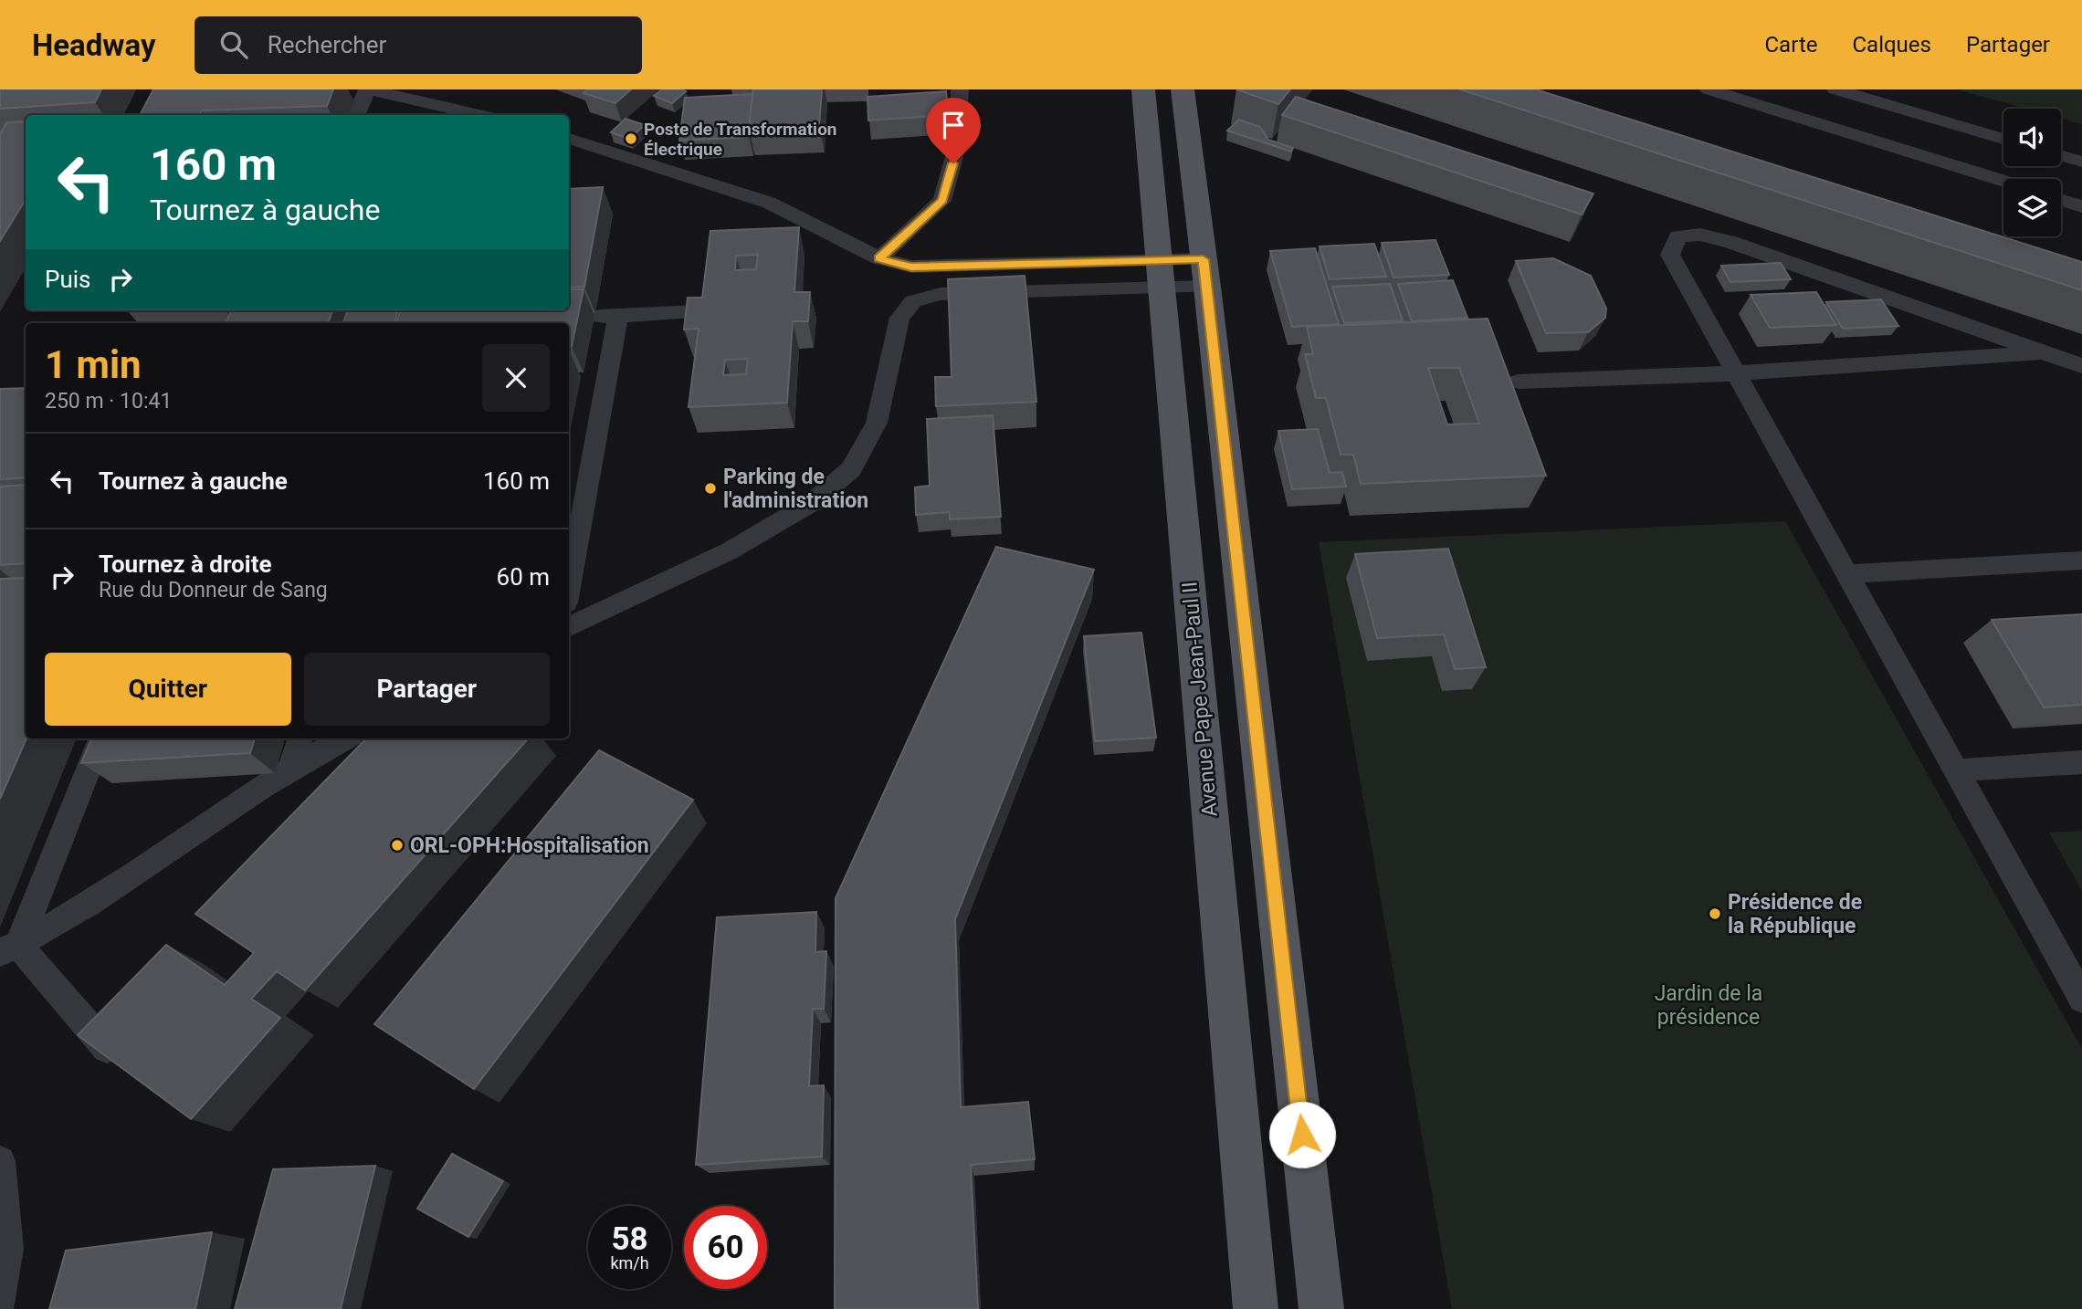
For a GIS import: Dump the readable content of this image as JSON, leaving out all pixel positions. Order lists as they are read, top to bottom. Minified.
{"streets":{"main road":["Avenue Pape Jean-Paul II"]},"parks":["Jardin de la présidence"],"places":["Poste de Transformation Électrique","Parking de l'administration","ORL-OPH:Hospitalisation","Présidence de la République"],"page":{"header":"Headway","search":"Rechercher","nav":["Carte","Calques","Partager"],"turn":["160 m","Tournez à gauche"],"then":"Puis","heading":["1 min","250 m · 10:41"],"list":[{"name":"Tournez à gauche","value":"160 m"},{"name":"Tournez à droite","note":"Rue du Donneur de Sang","value":"60 m"}],"buttons":["Quitter","Partager"],"speed":"58 km/h","limit":"60"}}
